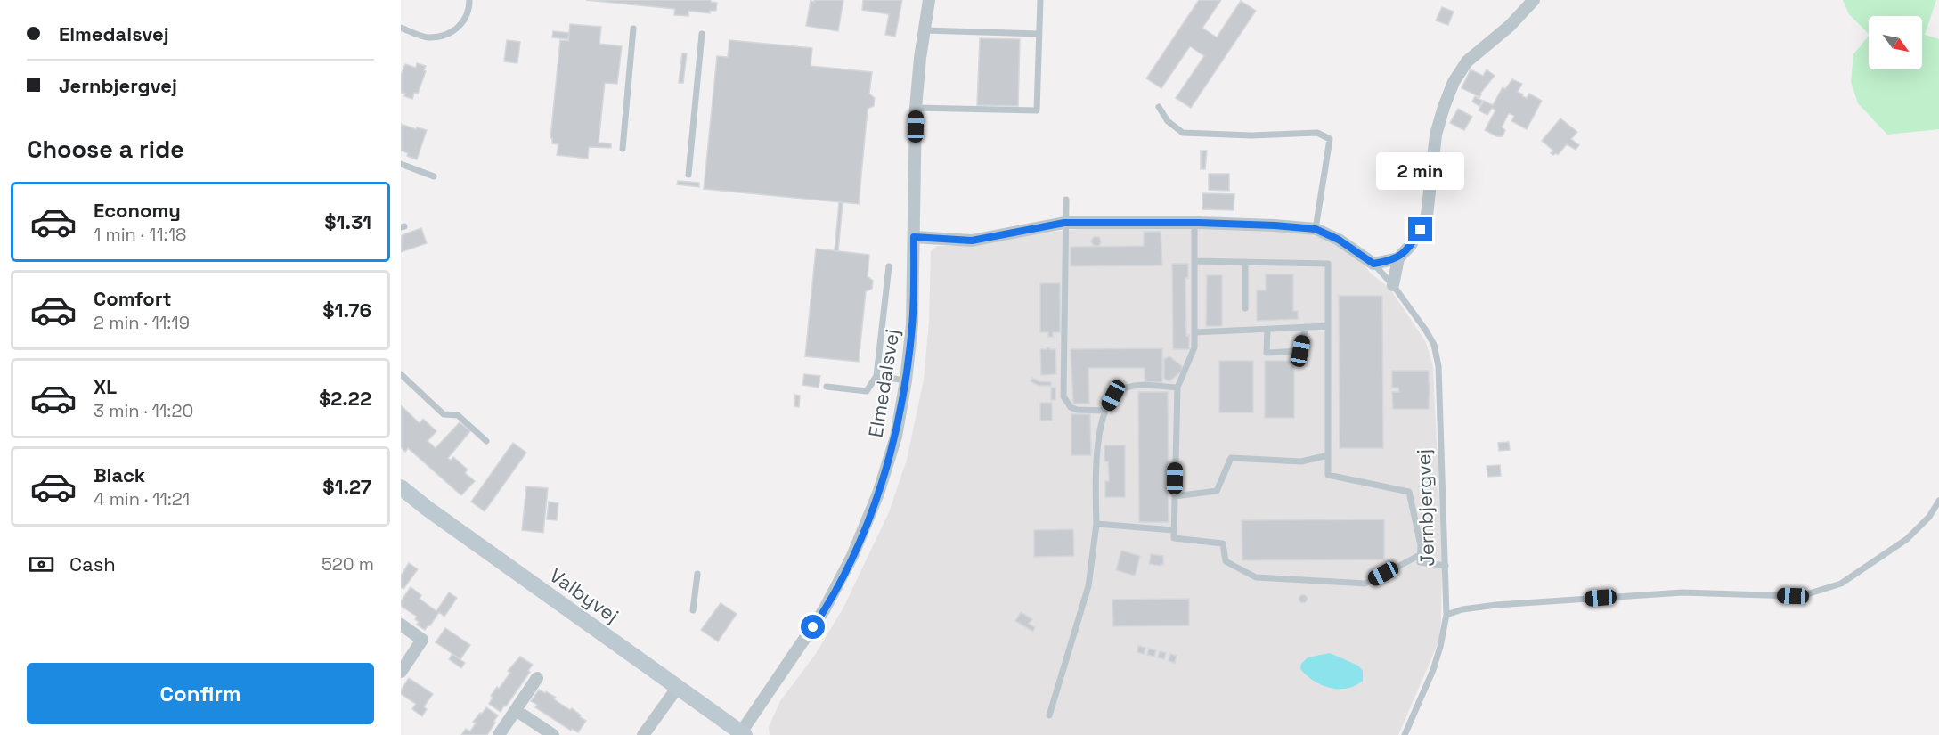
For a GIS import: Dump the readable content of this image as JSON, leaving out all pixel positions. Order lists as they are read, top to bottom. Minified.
{"streets":{"street":["Elmedalsvej","Valbyvej"],"lane":["Jernbjergvej"]},"crossings":[["Elmedalsvej","Valbyvej"]],"north":"bottom right","page":{"banner":["Elmedalsvej","Jernbjergvej"],"heading":"Choose a ride","bubble":"2 min","list":[{"name":"Economy","note":"1 min · 11:18","value":"$1.31"},{"name":"Comfort","note":"2 min · 11:19","value":"$1.76"},{"name":"XL","note":"3 min · 11:20","value":"$2.22"},{"name":"Black","note":"4 min · 11:21","value":"$1.27"}],"pay":["Cash","520 m"],"buttons":"Confirm"}}
